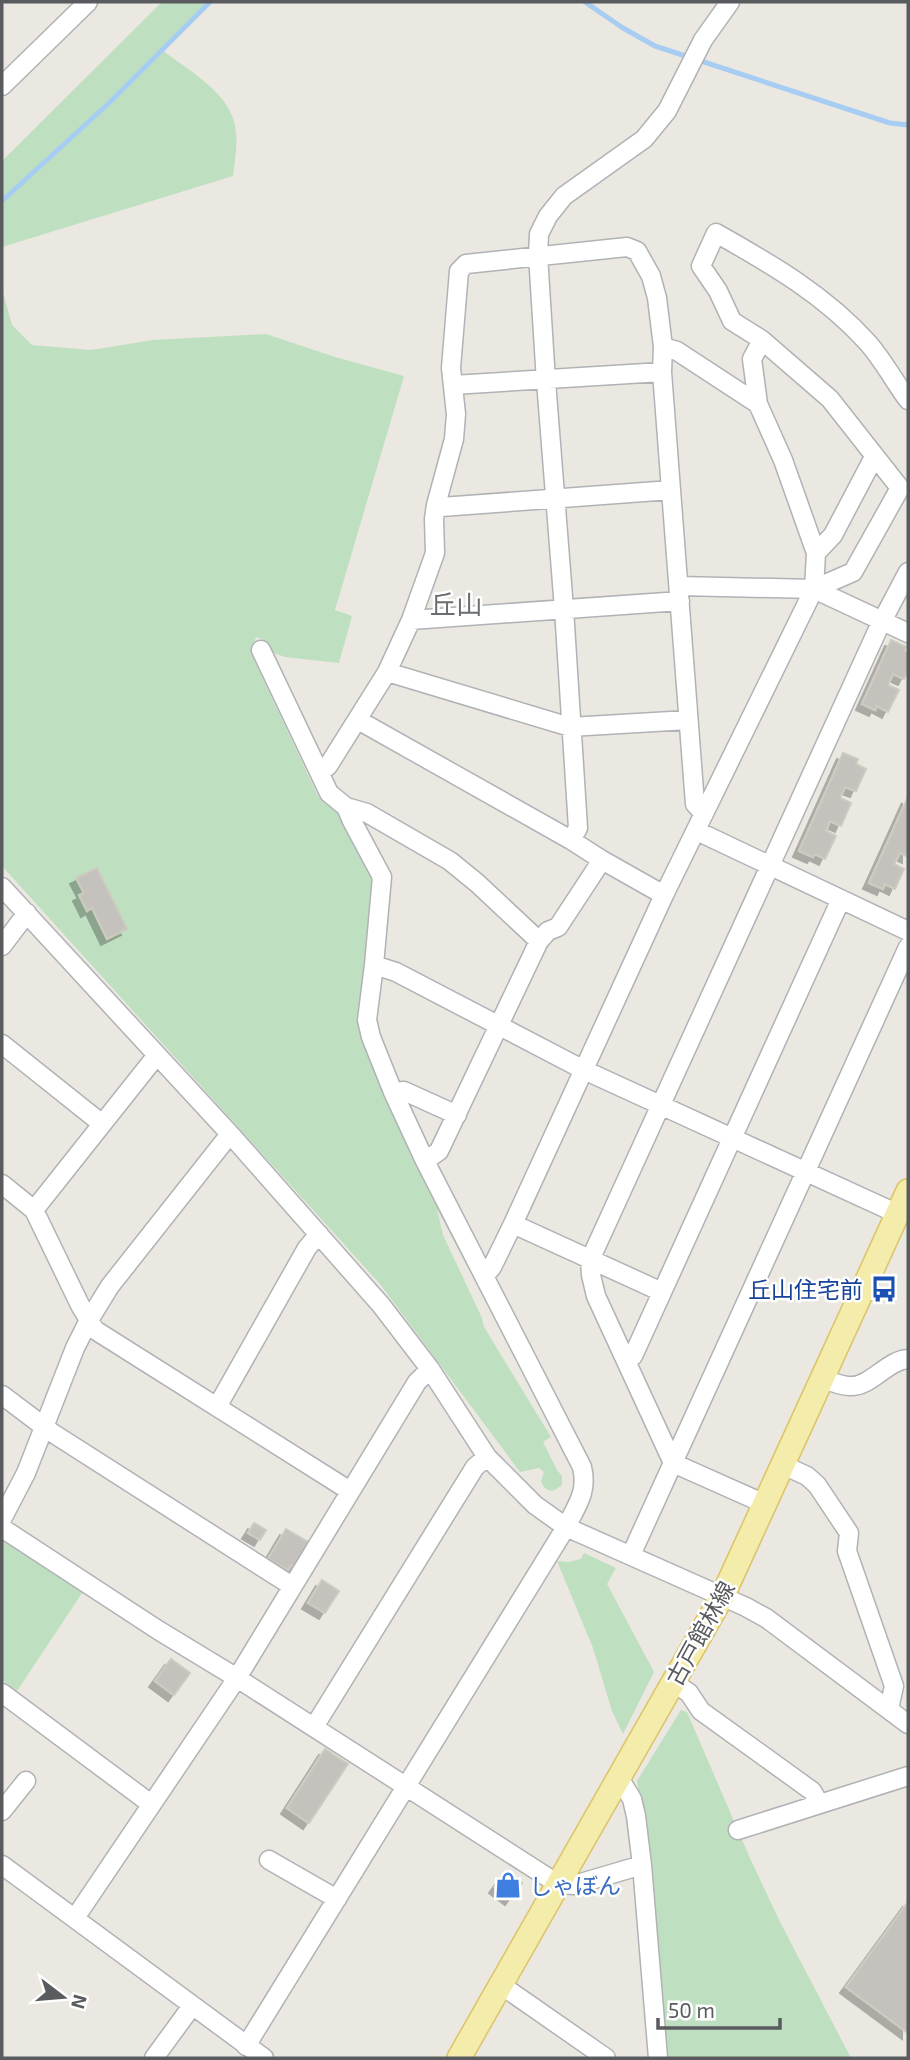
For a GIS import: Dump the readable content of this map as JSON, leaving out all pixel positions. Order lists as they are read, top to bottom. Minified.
{"streets":{"main road":["古戸館林線"]},"districts":["丘山"],"places":{"bus stop":["丘山住宅前"],"shop":["しゃぼん"]},"scale_bar":"50 m","north":"right"}
